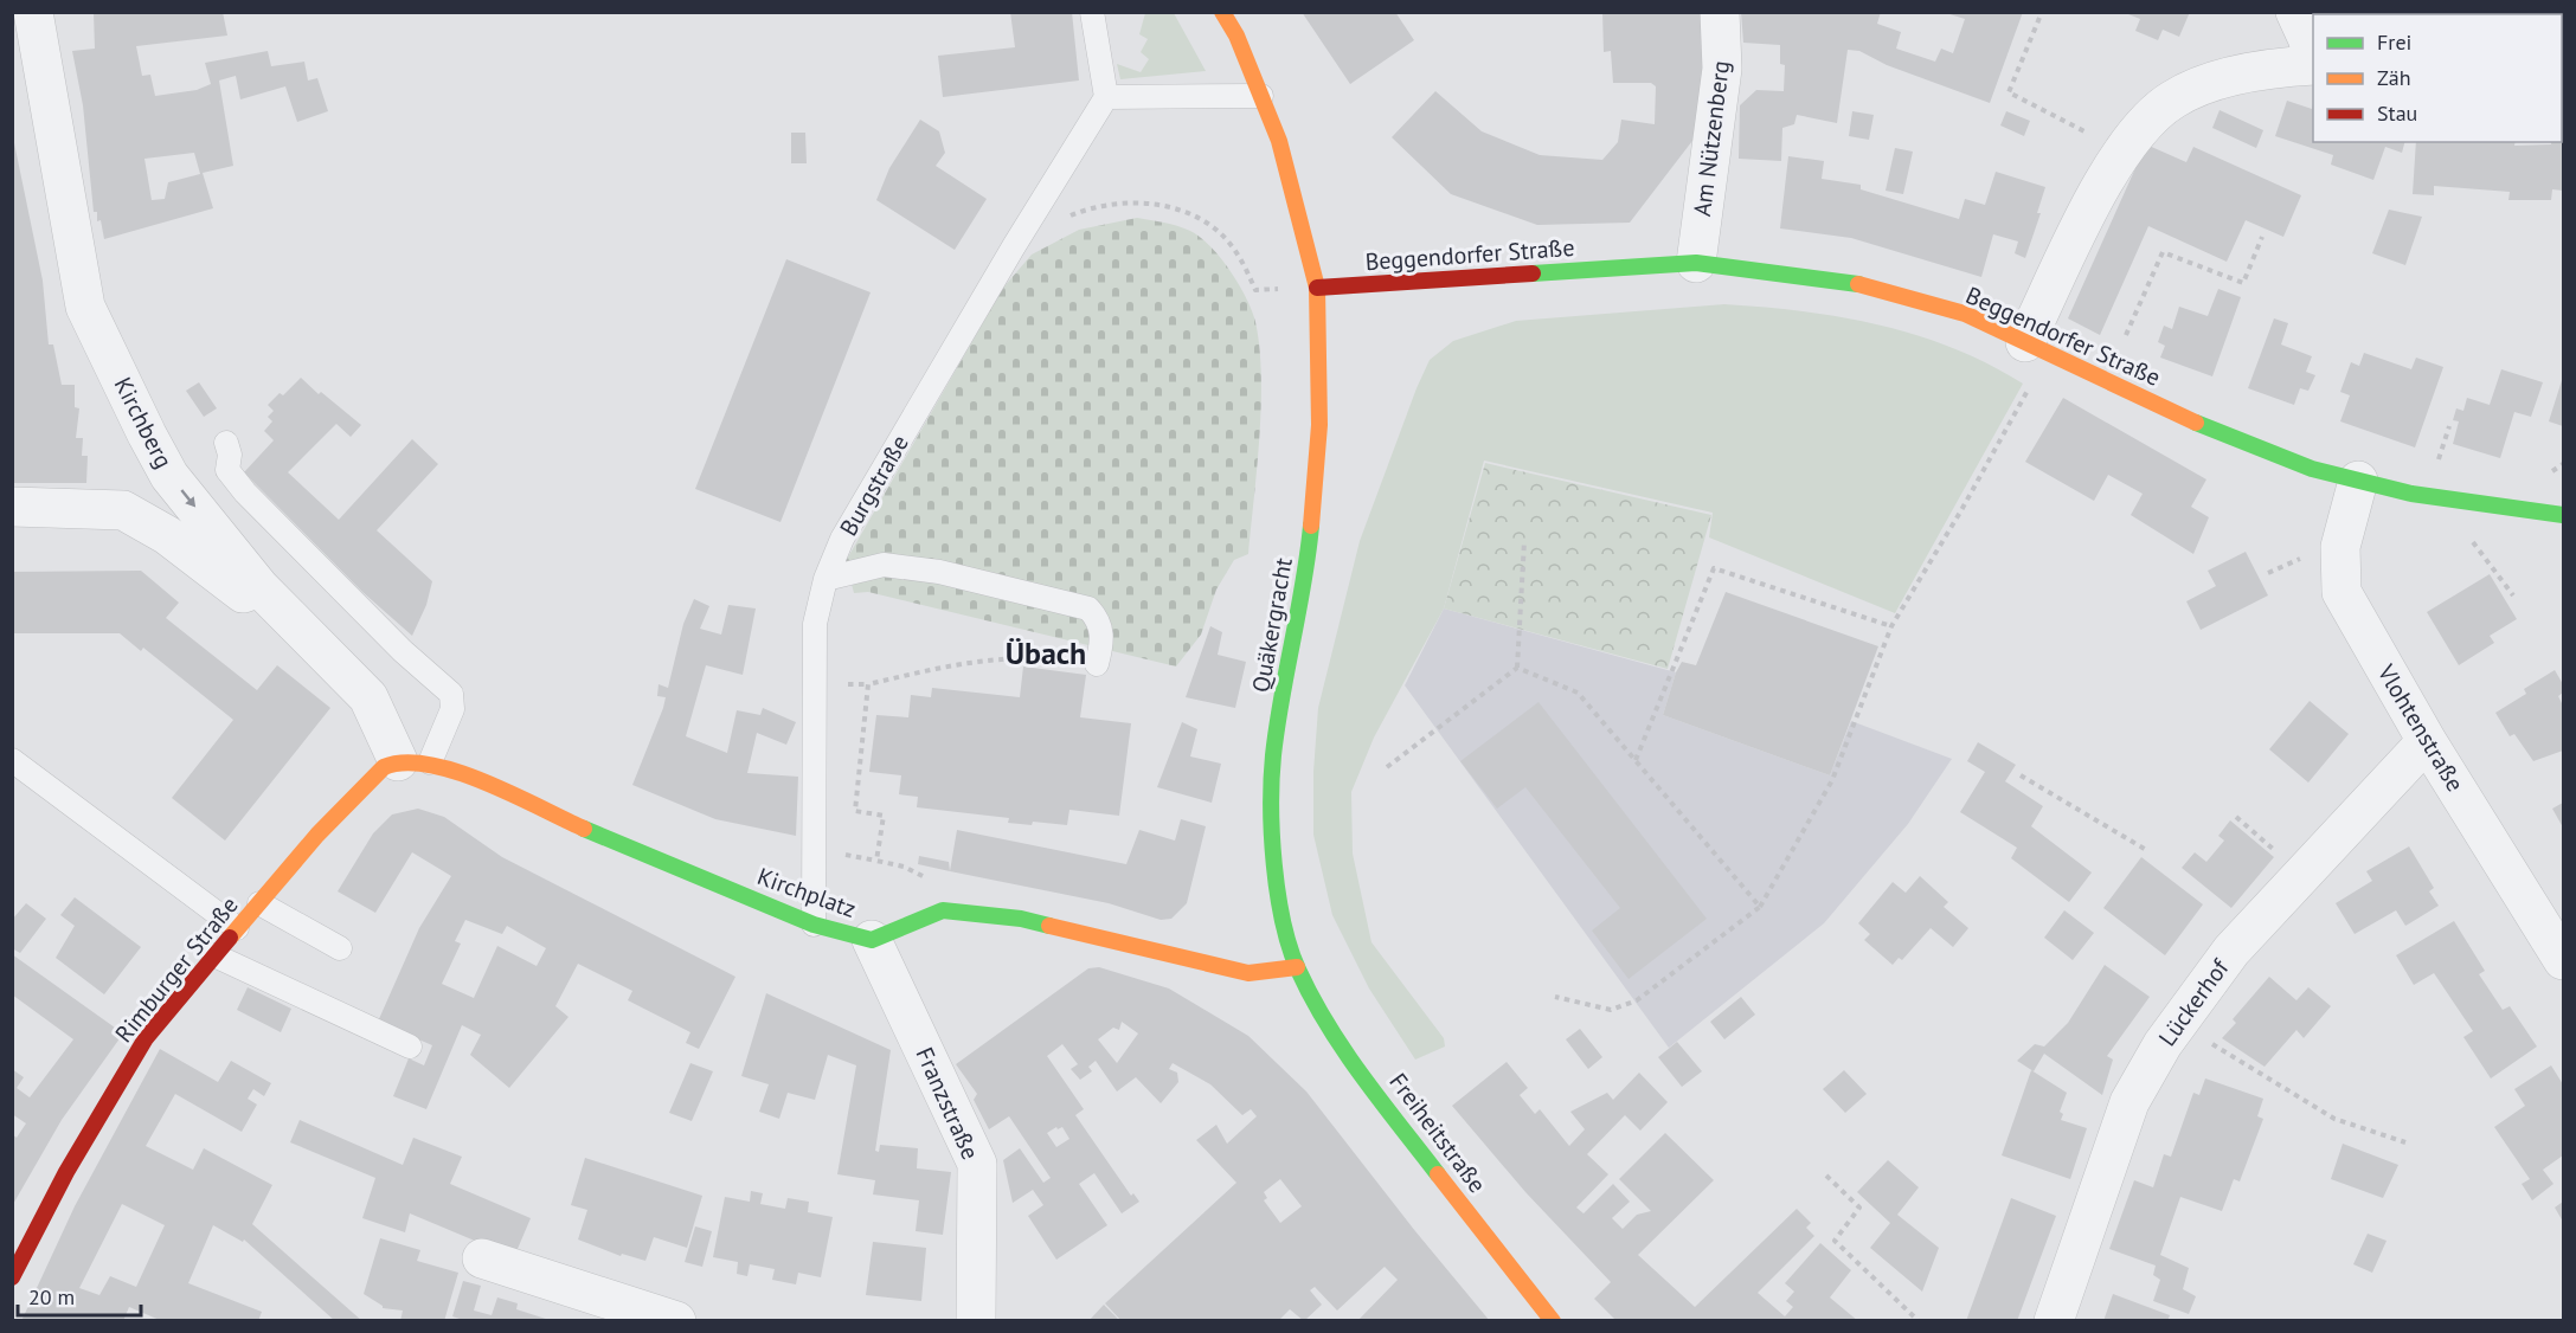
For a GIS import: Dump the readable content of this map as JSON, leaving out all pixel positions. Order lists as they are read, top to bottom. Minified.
{"streets":{"street":["Am Nützenberg","Beggendorfer Straße","Kirchberg","Quäkergracht","Vlohtenstraße","Kirchplatz","Rimburger Straße","Lückerhof","Franzstraße","Freiheitstraße"],"lane":["Burgstraße"]},"crossings":[["Am Nützenberg","Beggendorfer Straße"],["Beggendorfer Straße","Quäkergracht"],["Beggendorfer Straße","Vlohtenstraße"],["Kirchberg","Kirchplatz"],["Kirchberg","Rimburger Straße"],["Burgstraße","Kirchplatz"],["Quäkergracht","Kirchplatz"],["Quäkergracht","Freiheitstraße"],["Vlohtenstraße","Lückerhof"],["Kirchplatz","Rimburger Straße"],["Kirchplatz","Franzstraße"],["Kirchplatz","Freiheitstraße"]],"one_way":["Kirchberg"],"districts":["Übach"],"legend":["Frei","Zäh","Stau"],"scale_bar":"20 m"}
